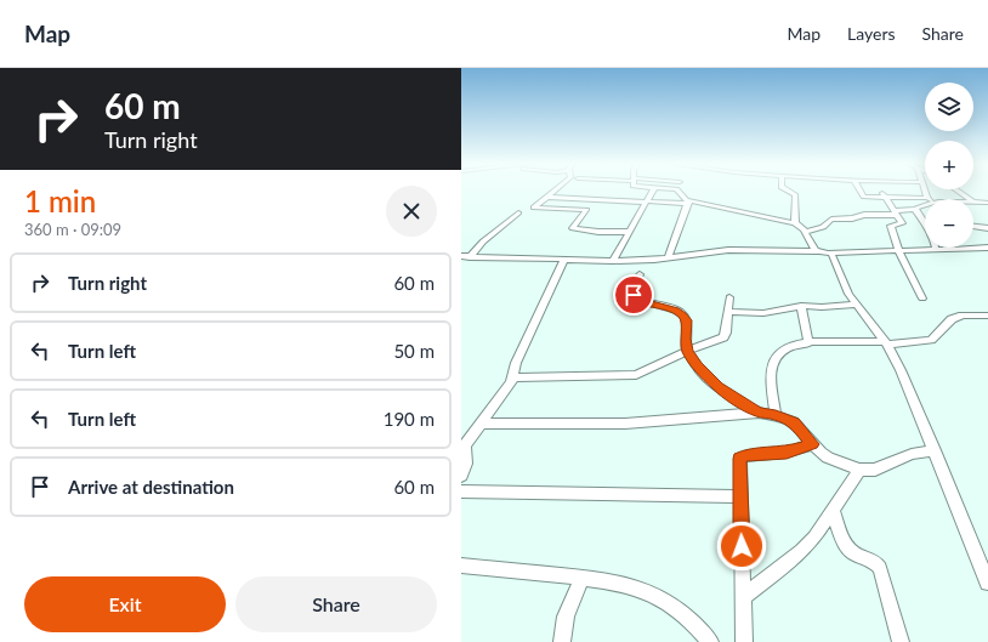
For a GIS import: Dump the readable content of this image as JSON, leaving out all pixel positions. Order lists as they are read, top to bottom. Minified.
{"page":{"header":"Map","nav":["Map","Layers","Share"],"turn":["60 m","Turn right"],"map_buttons":["+","−"],"heading":["1 min","360 m · 09:09"],"list":[{"name":"Turn right","value":"60 m"},{"name":"Turn left","value":"50 m"},{"name":"Turn left","value":"190 m"},{"name":"Arrive at destination","value":"60 m"}],"buttons":["Exit","Share"]}}
